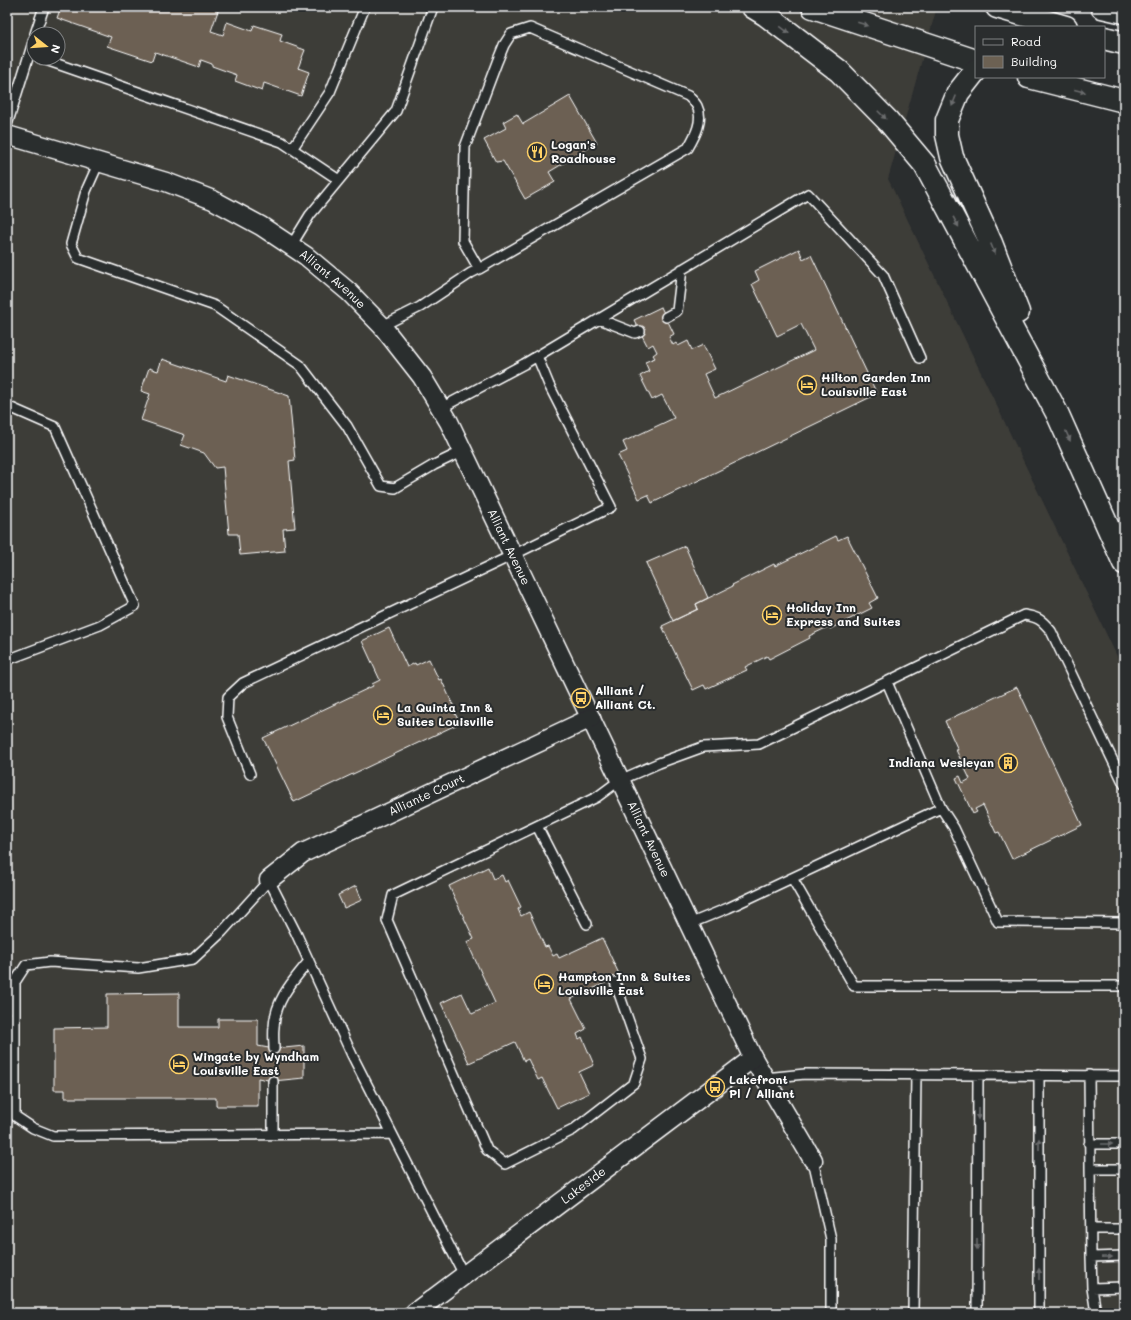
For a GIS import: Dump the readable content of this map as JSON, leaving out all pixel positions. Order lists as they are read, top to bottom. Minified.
{"streets":{"street":["Alliant Avenue","Alliante Court","Lakeside"]},"crossings":[["Alliant Avenue","Alliante Court"],["Alliant Avenue","Lakeside"]],"places":{"restaurant":["Logan's Roadhouse"],"hotel":["Hilton Garden Inn Louisville East","Holiday Inn Express and Suites","La Quinta Inn & Suites Louisville","Hampton Inn & Suites Louisville East","Wingate by Wyndham Louisville East"],"bus stop":["Alliant / Alliant Ct.","Lakefront Pl / Alliant"],"building":["Indiana Wesleyan"]},"legend":["Road","Building"],"north":"right"}
